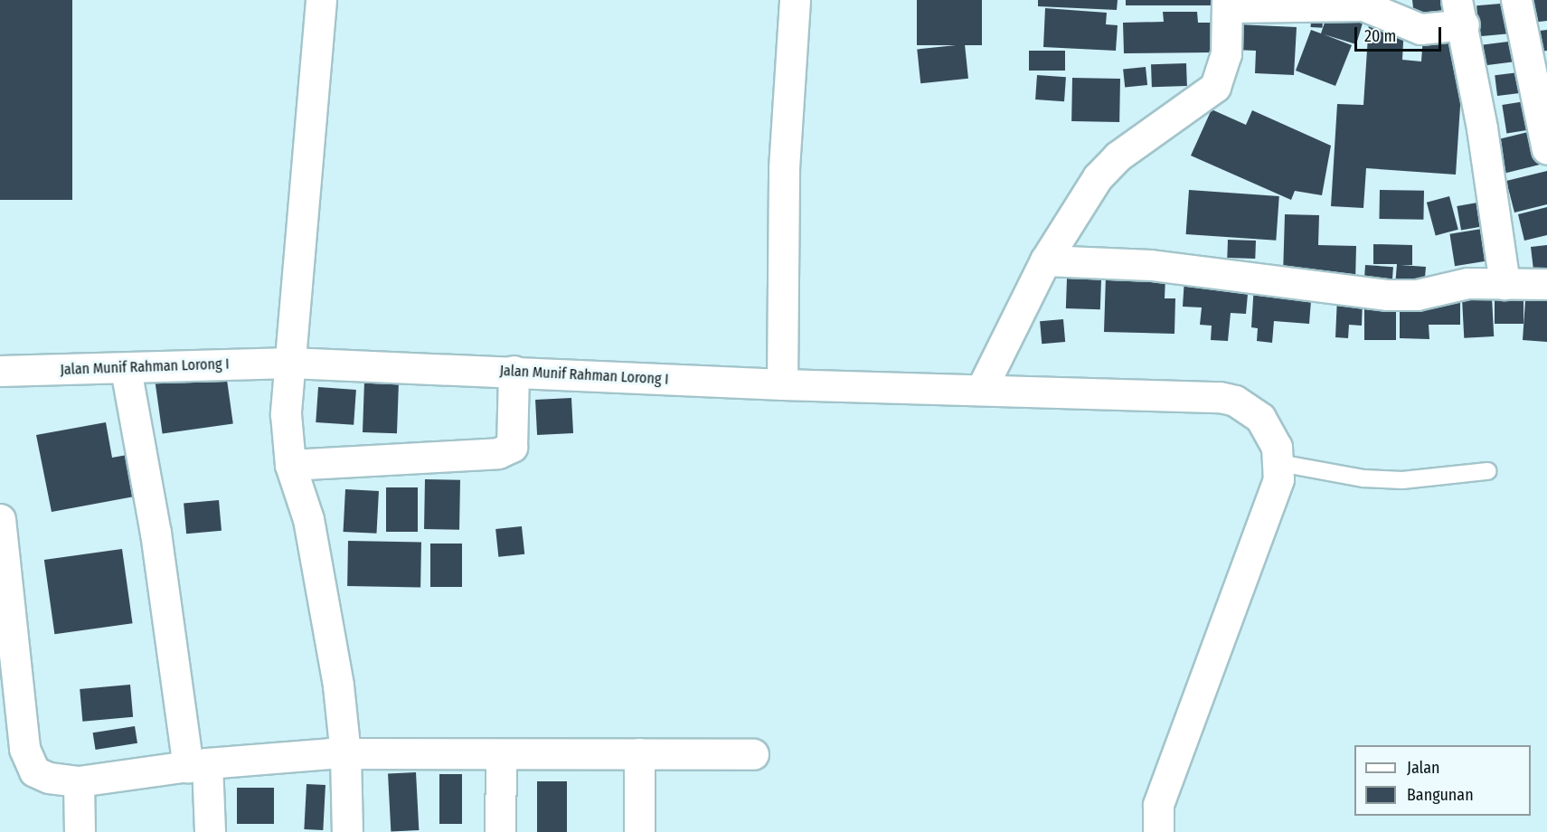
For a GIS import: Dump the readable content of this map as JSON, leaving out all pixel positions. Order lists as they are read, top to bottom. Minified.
{"streets":{"street":["Jalan Munif Rahman Lorong I"]},"legend":["Jalan","Bangunan"],"scale_bar":"20 m"}
